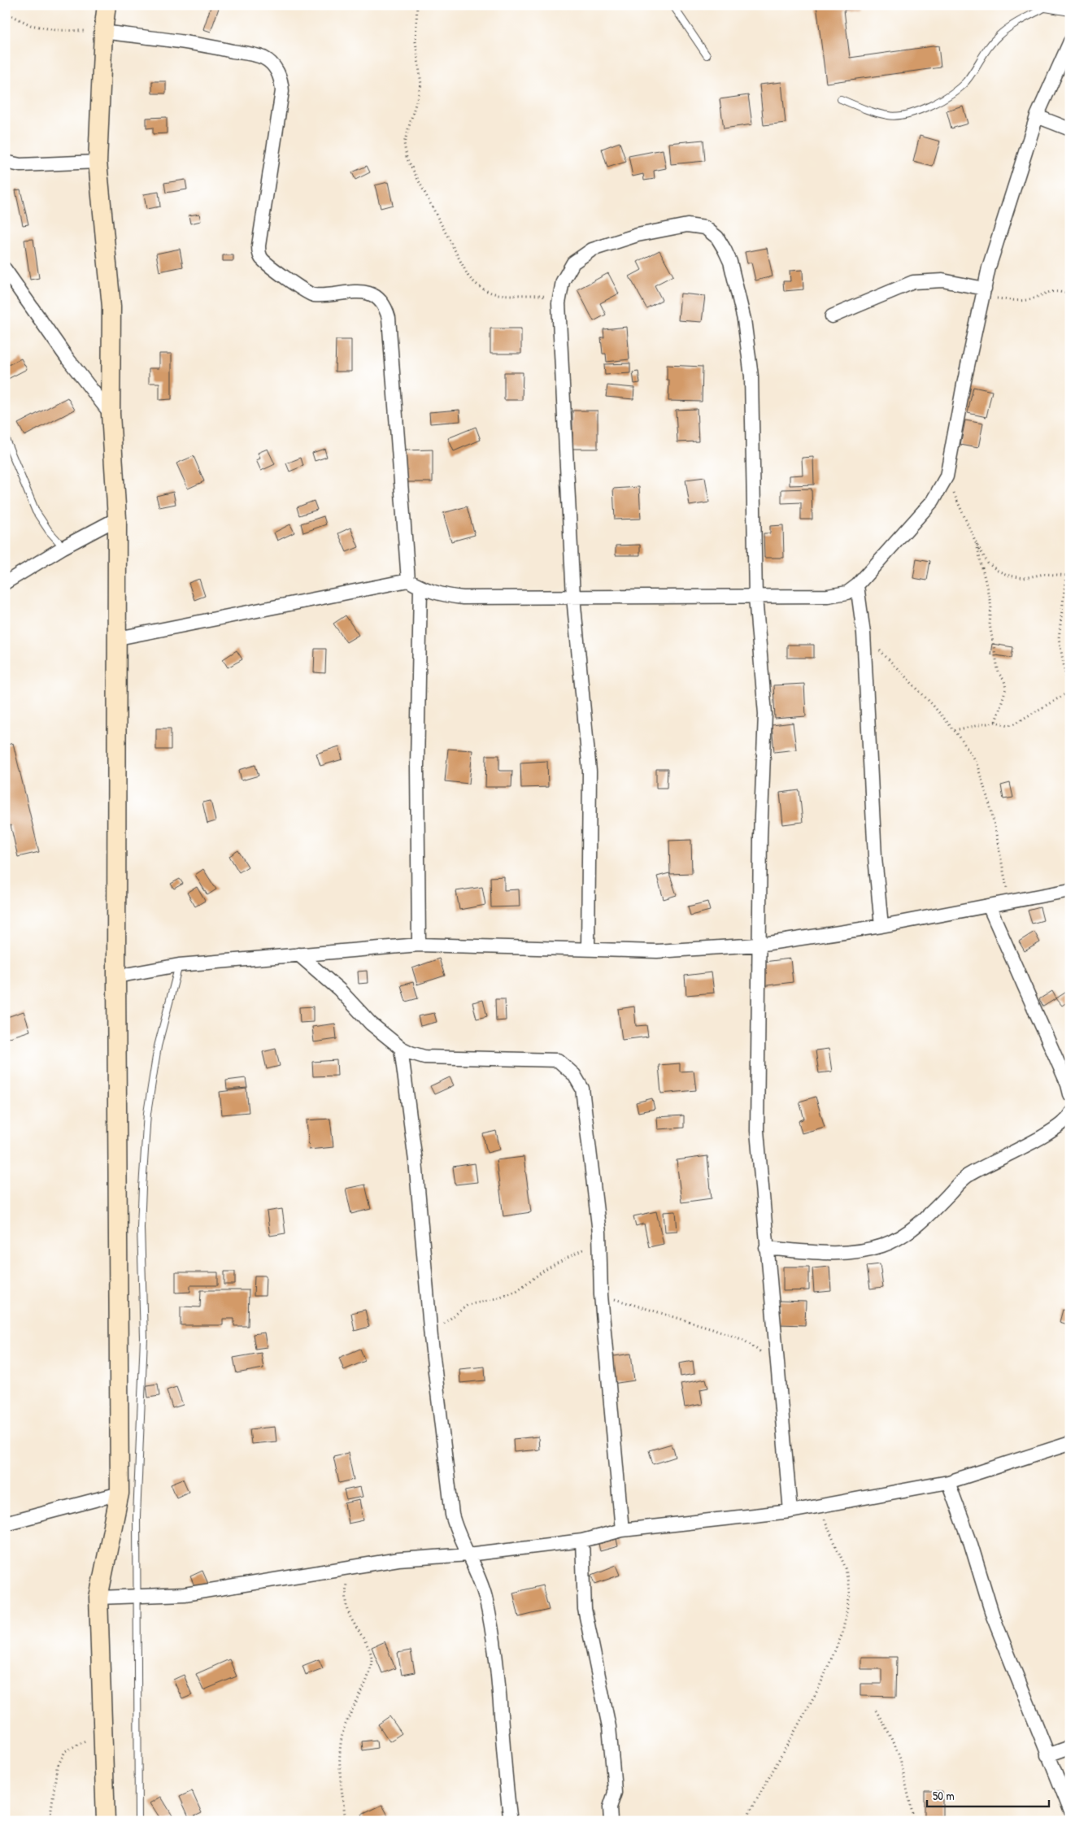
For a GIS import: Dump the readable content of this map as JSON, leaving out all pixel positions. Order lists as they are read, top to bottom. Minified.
{"scale_bar":"50 m"}
